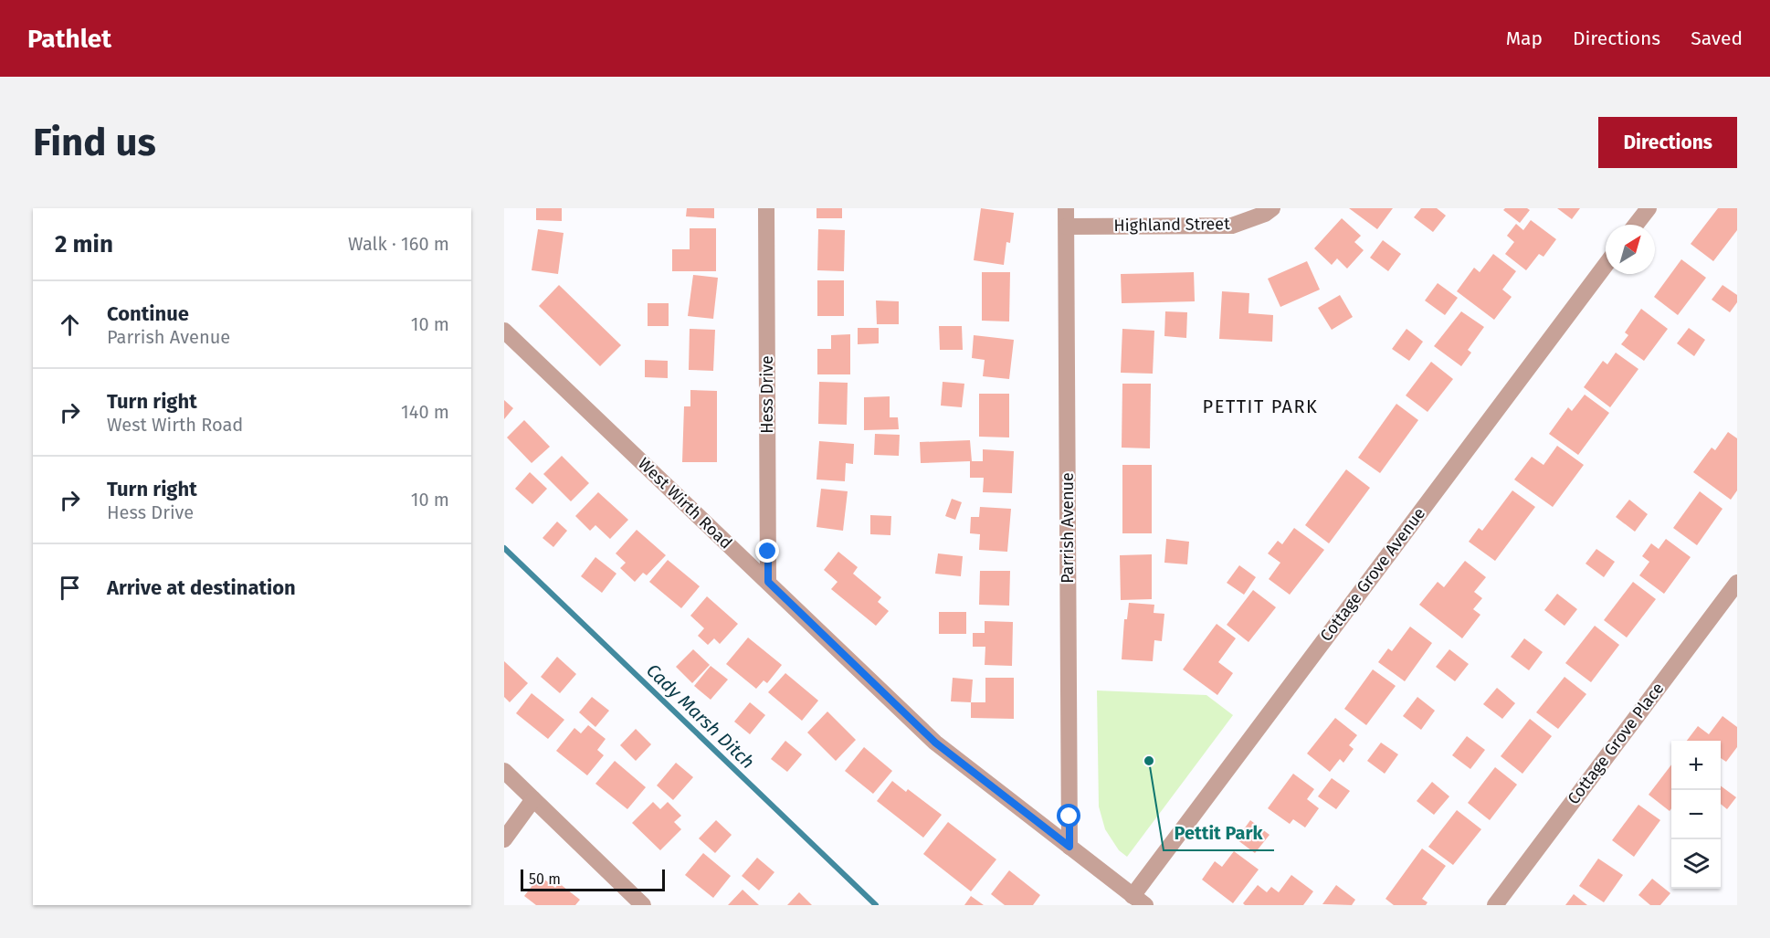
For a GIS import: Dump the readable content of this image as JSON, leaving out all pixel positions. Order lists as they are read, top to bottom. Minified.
{"streets":{"street":["Highland Street","Hess Drive","West Wirth Road","Parrish Avenue","Cottage Grove Avenue","Cottage Grove Place"]},"crossings":[["Highland Street","Parrish Avenue"],["Hess Drive","West Wirth Road"],["West Wirth Road","Parrish Avenue"],["West Wirth Road","Cottage Grove Avenue"]],"districts":["PETTIT PARK"],"water":["Cady Marsh Ditch"],"places":["Pettit Park"],"scale_bar":"50 m","north":"top right","page":{"header":"Pathlet","nav":["Map","Directions","Saved"],"buttons":"Directions","title":"Find us","heading":["2 min","Walk · 160 m"],"list":[["Continue","Parrish Avenue","10 m"],["Turn right","West Wirth Road","140 m"],["Turn right","Hess Drive","10 m"],"Arrive at destination"],"map_buttons":["+","−"],"scale":"50 m"}}
